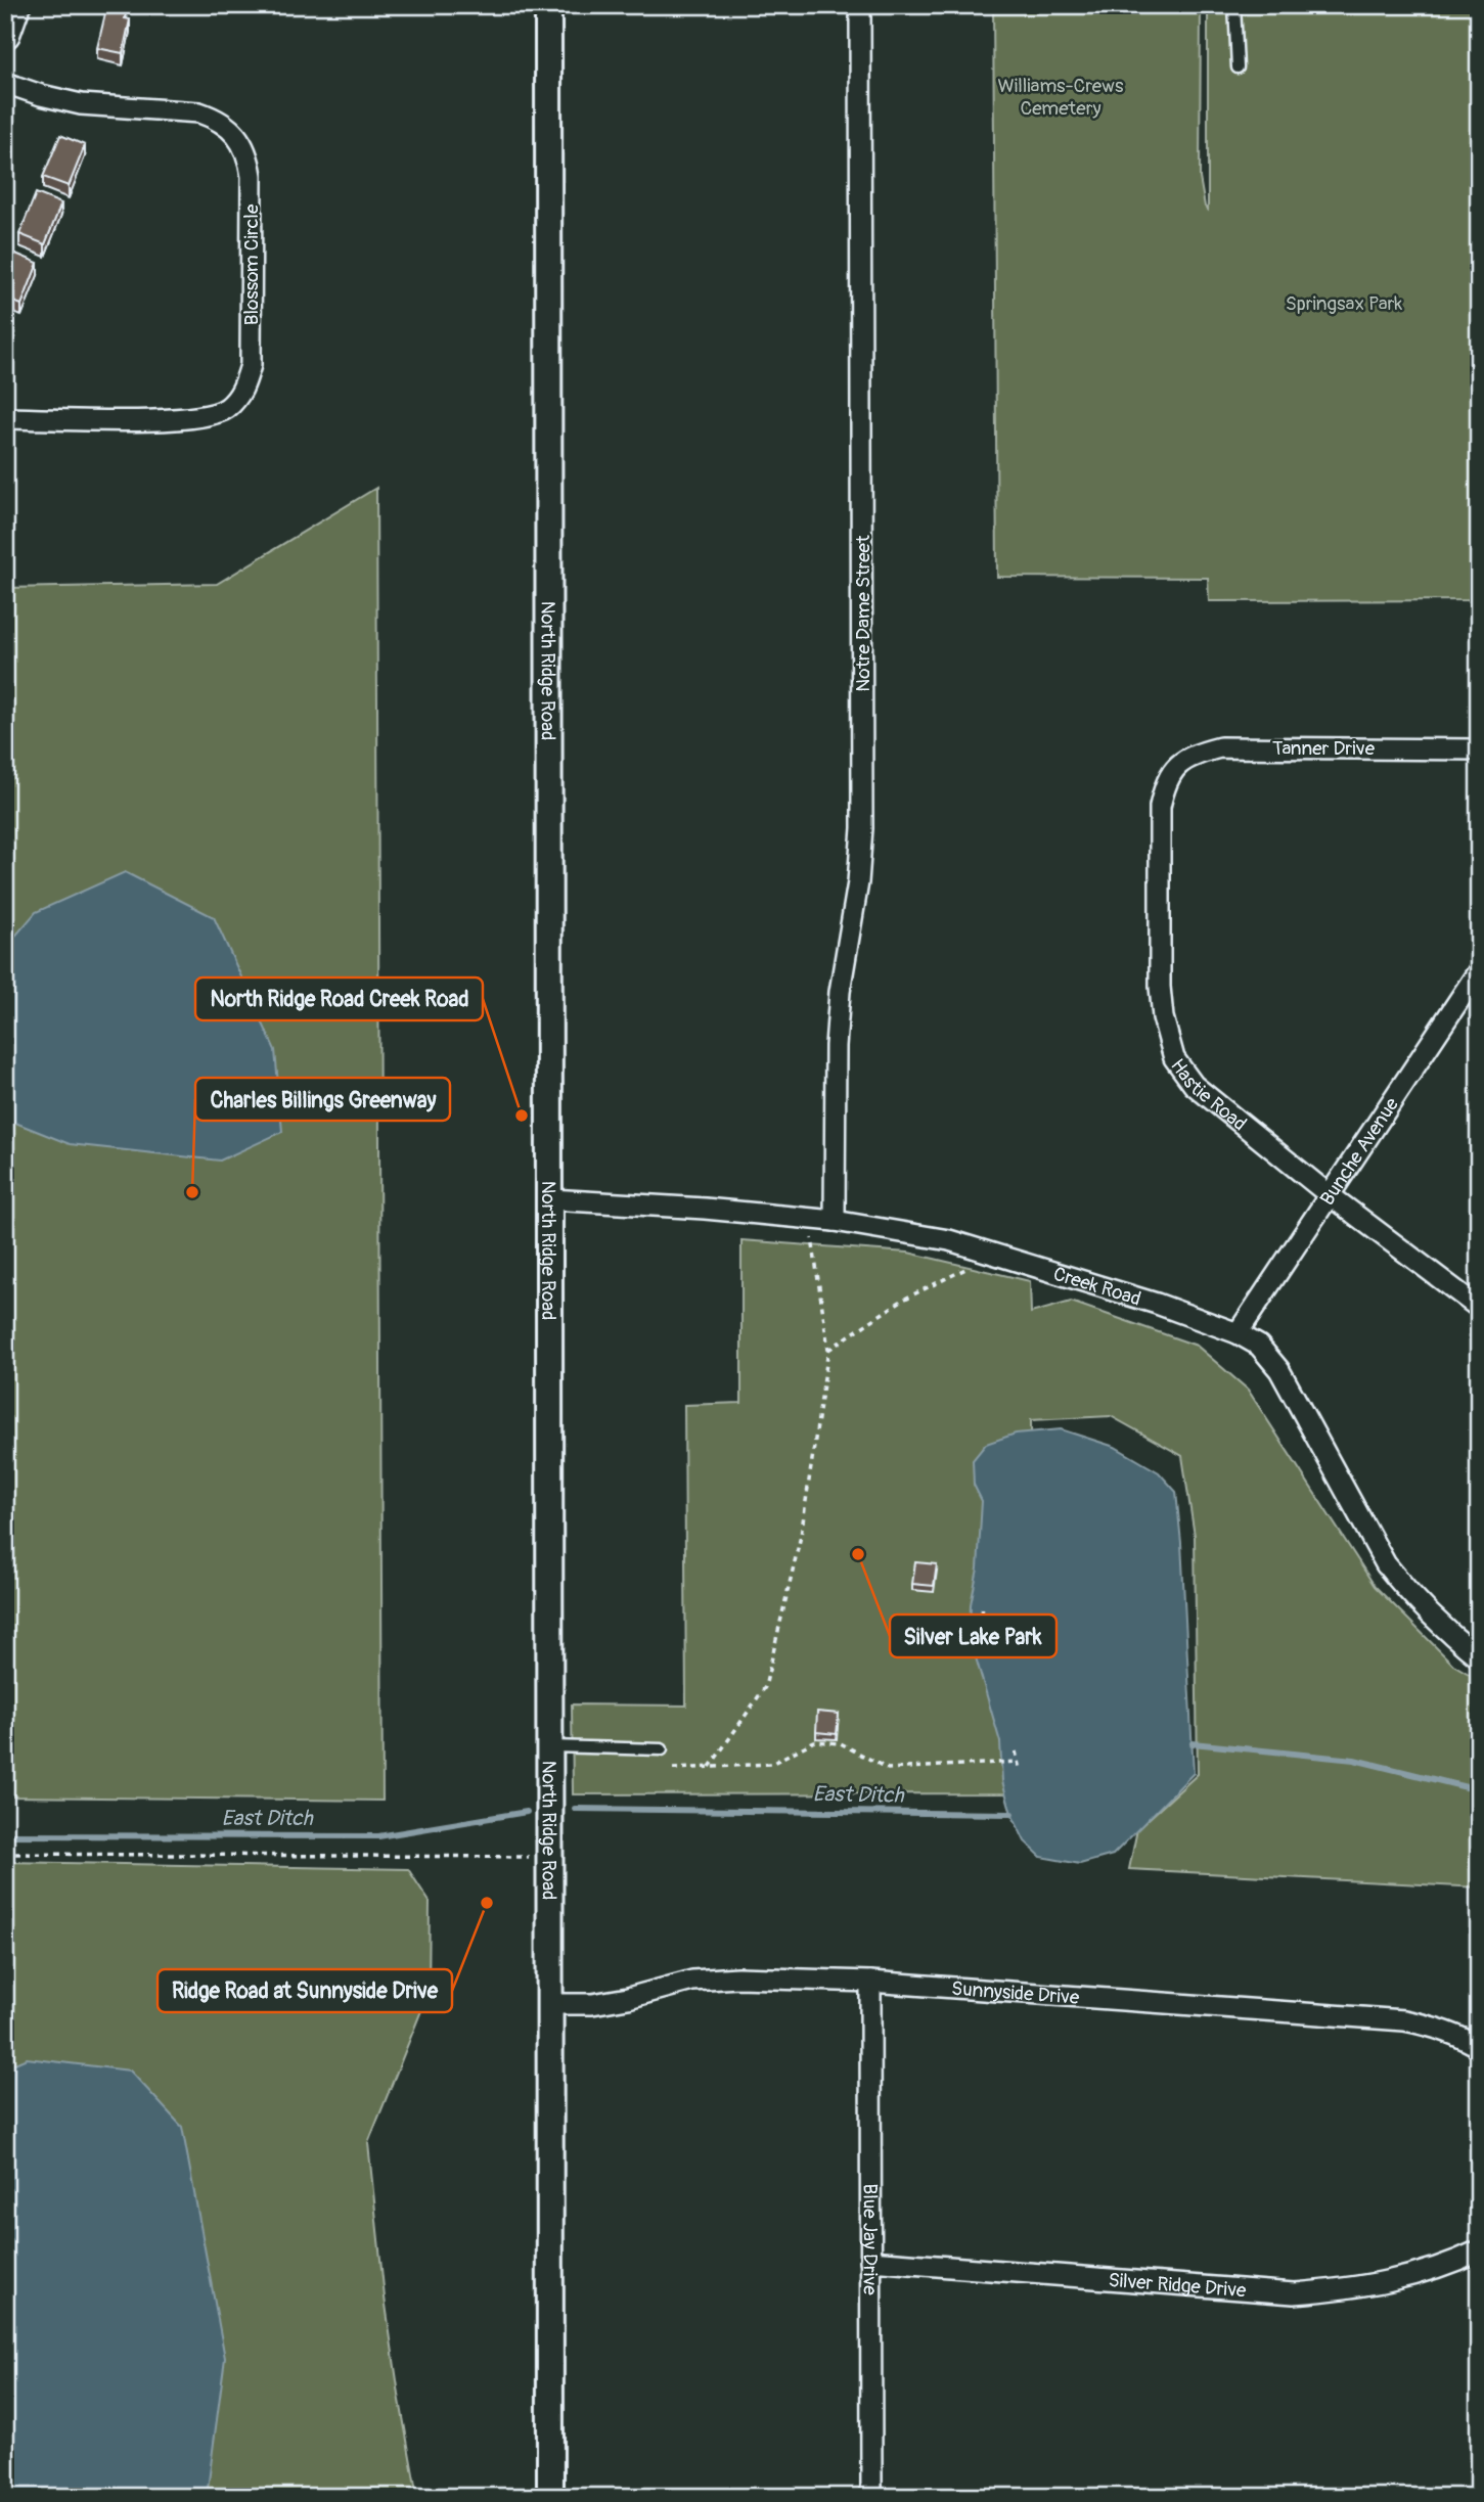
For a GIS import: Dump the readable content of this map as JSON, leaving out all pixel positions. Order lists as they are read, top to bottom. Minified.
{"streets":{"street":["Blossom Circle","Notre Dame Street","North Ridge Road","Tanner Drive","Hastie Road","Bunche Avenue","Creek Road","Sunnyside Drive","Blue Jay Drive","Silver Ridge Drive"]},"crossings":[["Notre Dame Street","Creek Road"],["North Ridge Road","Creek Road"],["North Ridge Road","Sunnyside Drive"],["Tanner Drive","Hastie Road"],["Hastie Road","Bunche Avenue"],["Bunche Avenue","Creek Road"],["Sunnyside Drive","Blue Jay Drive"],["Blue Jay Drive","Silver Ridge Drive"]],"water":["East Ditch"],"parks":["Williams-Crews Cemetery","Springsax Park"],"places":["North Ridge Road Creek Road","Charles Billings Greenway","Silver Lake Park","Ridge Road at Sunnyside Drive"]}
